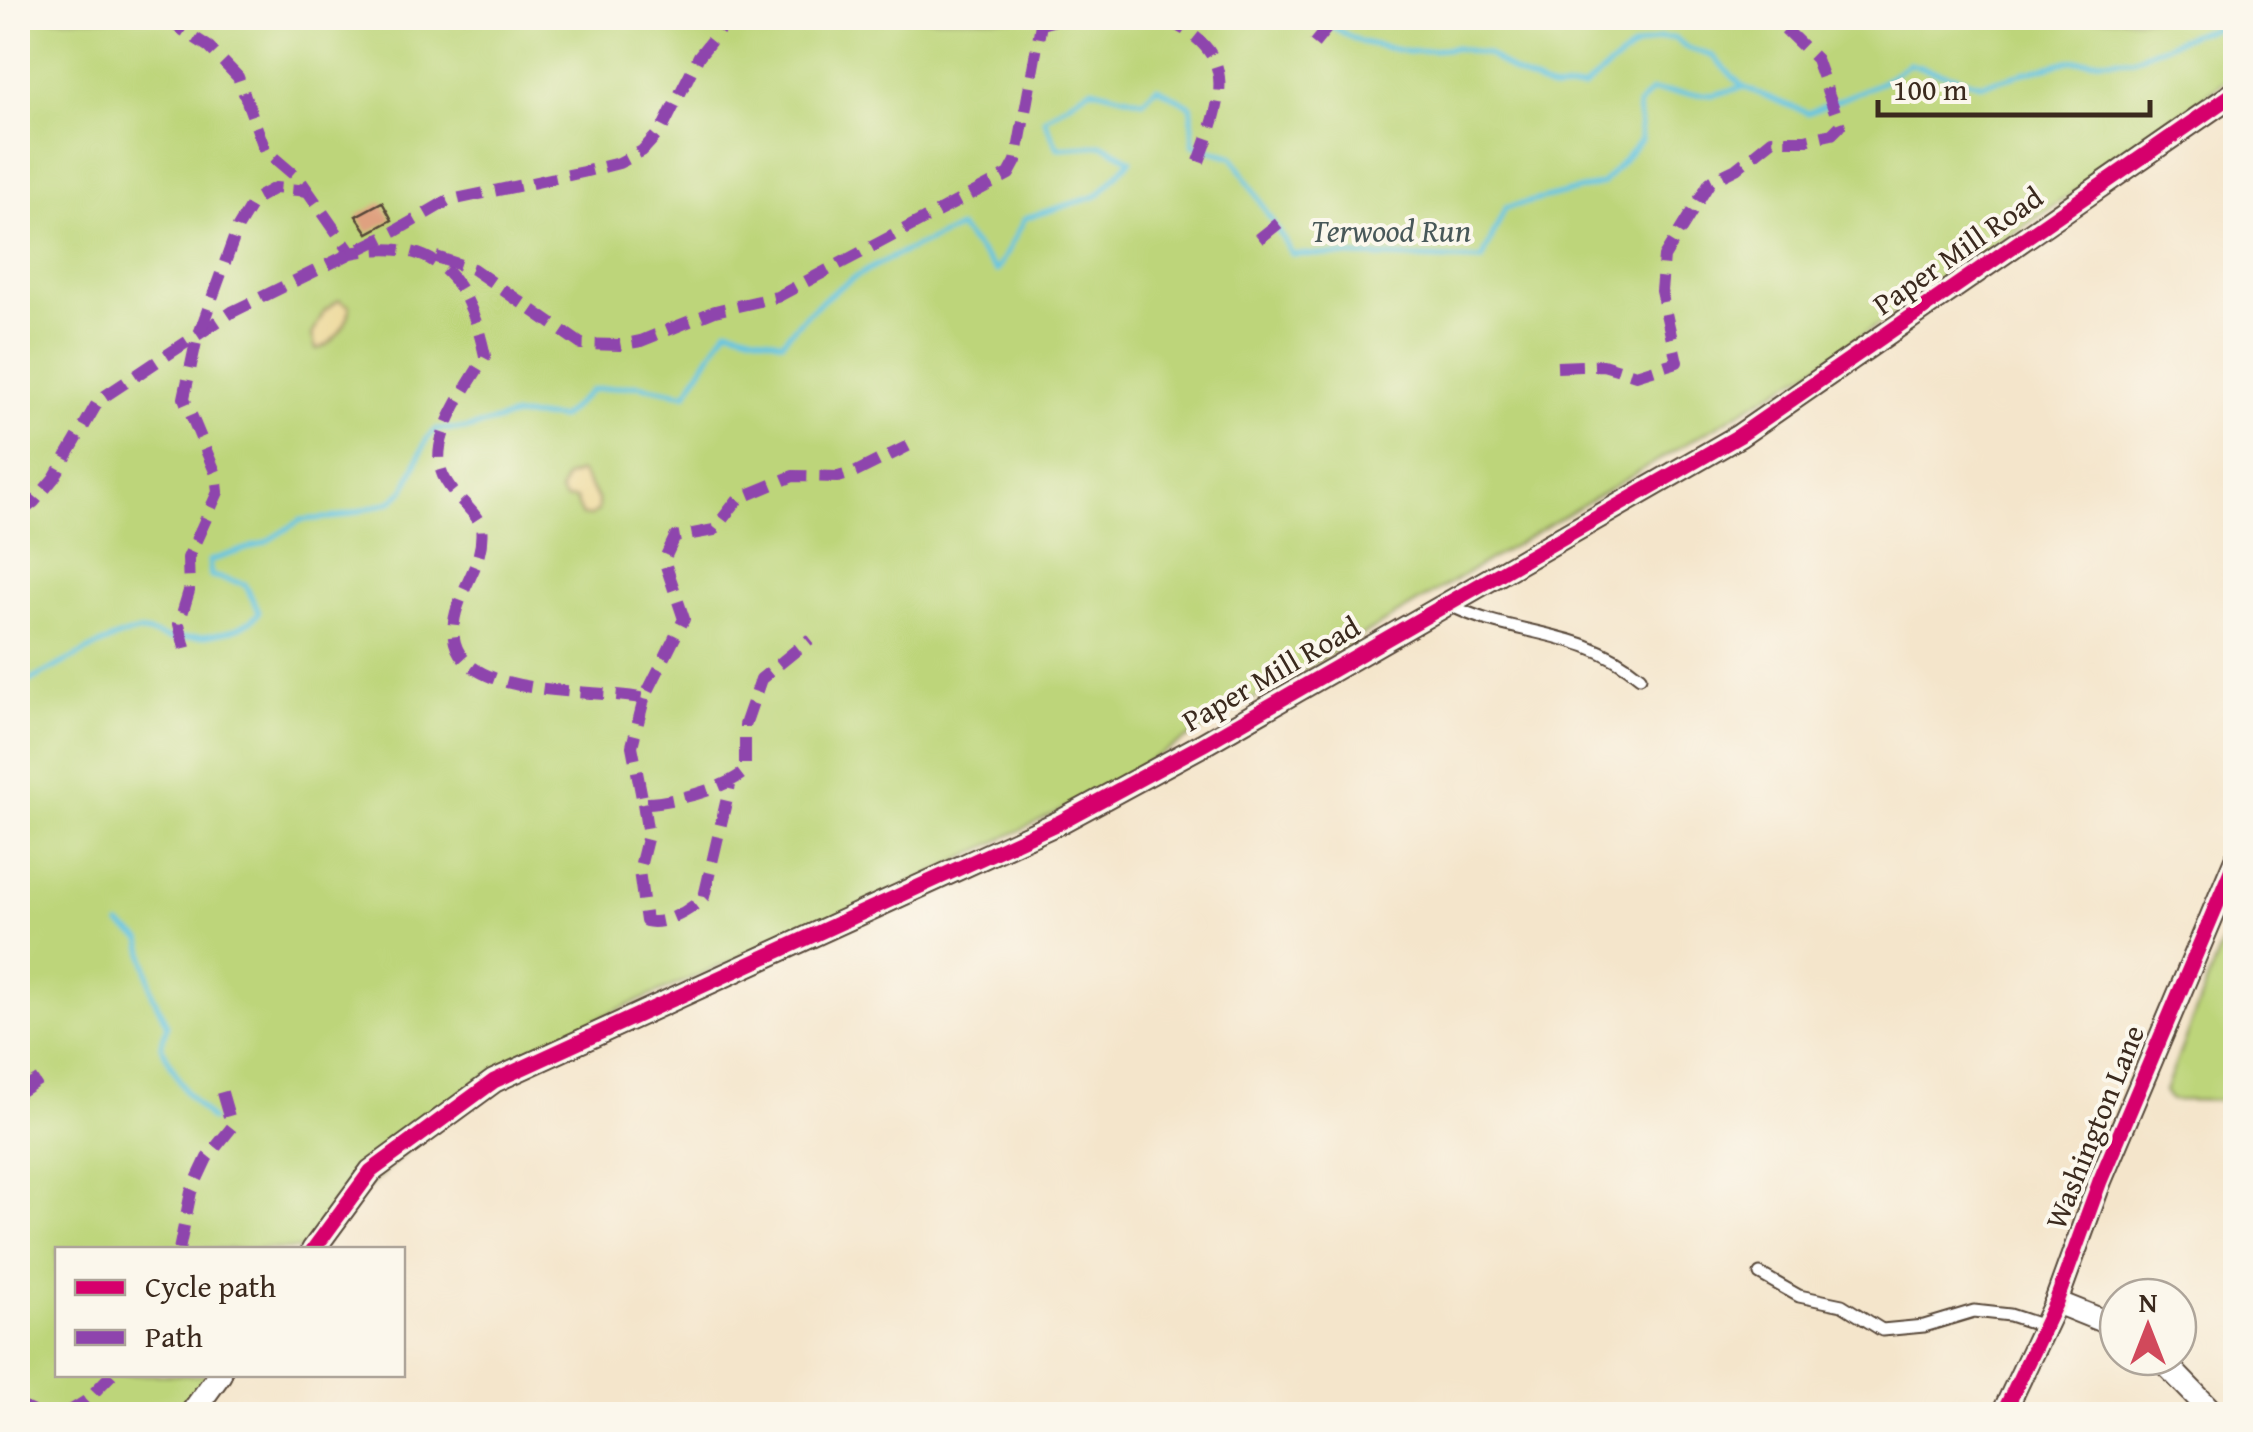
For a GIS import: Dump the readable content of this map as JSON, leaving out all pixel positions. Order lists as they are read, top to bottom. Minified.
{"streets":{"street":["Paper Mill Road","Washington Lane"]},"water":["Terwood Run"],"legend":["Cycle path","Path"],"scale_bar":"100 m","north":"top"}
